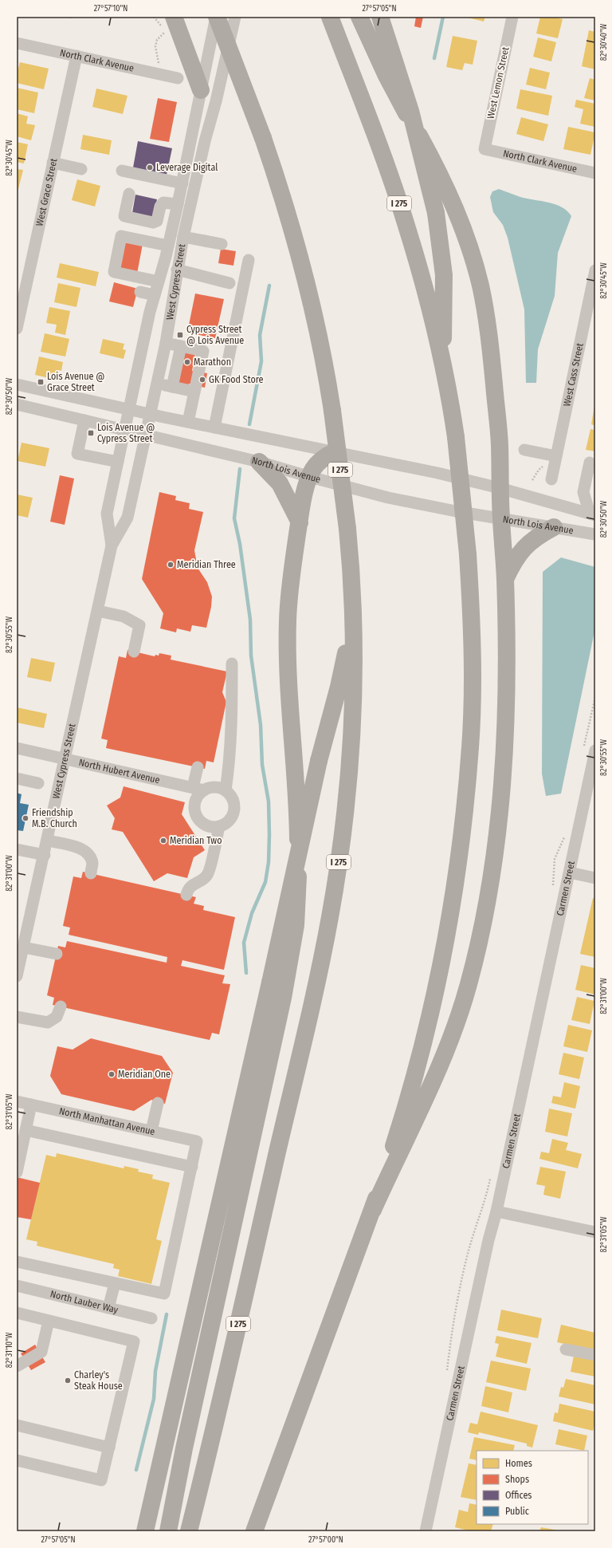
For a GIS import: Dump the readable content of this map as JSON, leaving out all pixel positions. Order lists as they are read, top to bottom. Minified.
{"streets":{"highway":["I 275"],"street":["North Clark Avenue","West Lemon Street","West Grace Street","West Cypress Street","West Cass Street","North Lois Avenue","North Hubert Avenue","Carmen Street","North Manhattan Avenue","North Lauber Way"]},"crossings":[["North Clark Avenue","West Lemon Street"],["North Clark Avenue","West Grace Street"],["I 275","West Cypress Street"],["West Cypress Street","North Lois Avenue"],["West Cypress Street","North Hubert Avenue"]],"places":{"other":["Leverage Digital","Marathon","GK Food Store","Meridian Three","Friendship M.B. Church","Meridian Two","Meridian One","Charley's Steak House"],"transit":["Cypress Street @ Lois Avenue","Lois Avenue @ Grace Street","Lois Avenue @ Cypress Street"]},"legend":["Homes","Shops","Offices","Public"],"coordinates":["27°57'10\"N","27°57'05\"N","82°30'40\"W","82°30'45\"W","82°30'50\"W","82°30'55\"W","82°31'00\"W","82°31'05\"W","82°31'10\"W","27°57'00\"N"]}
